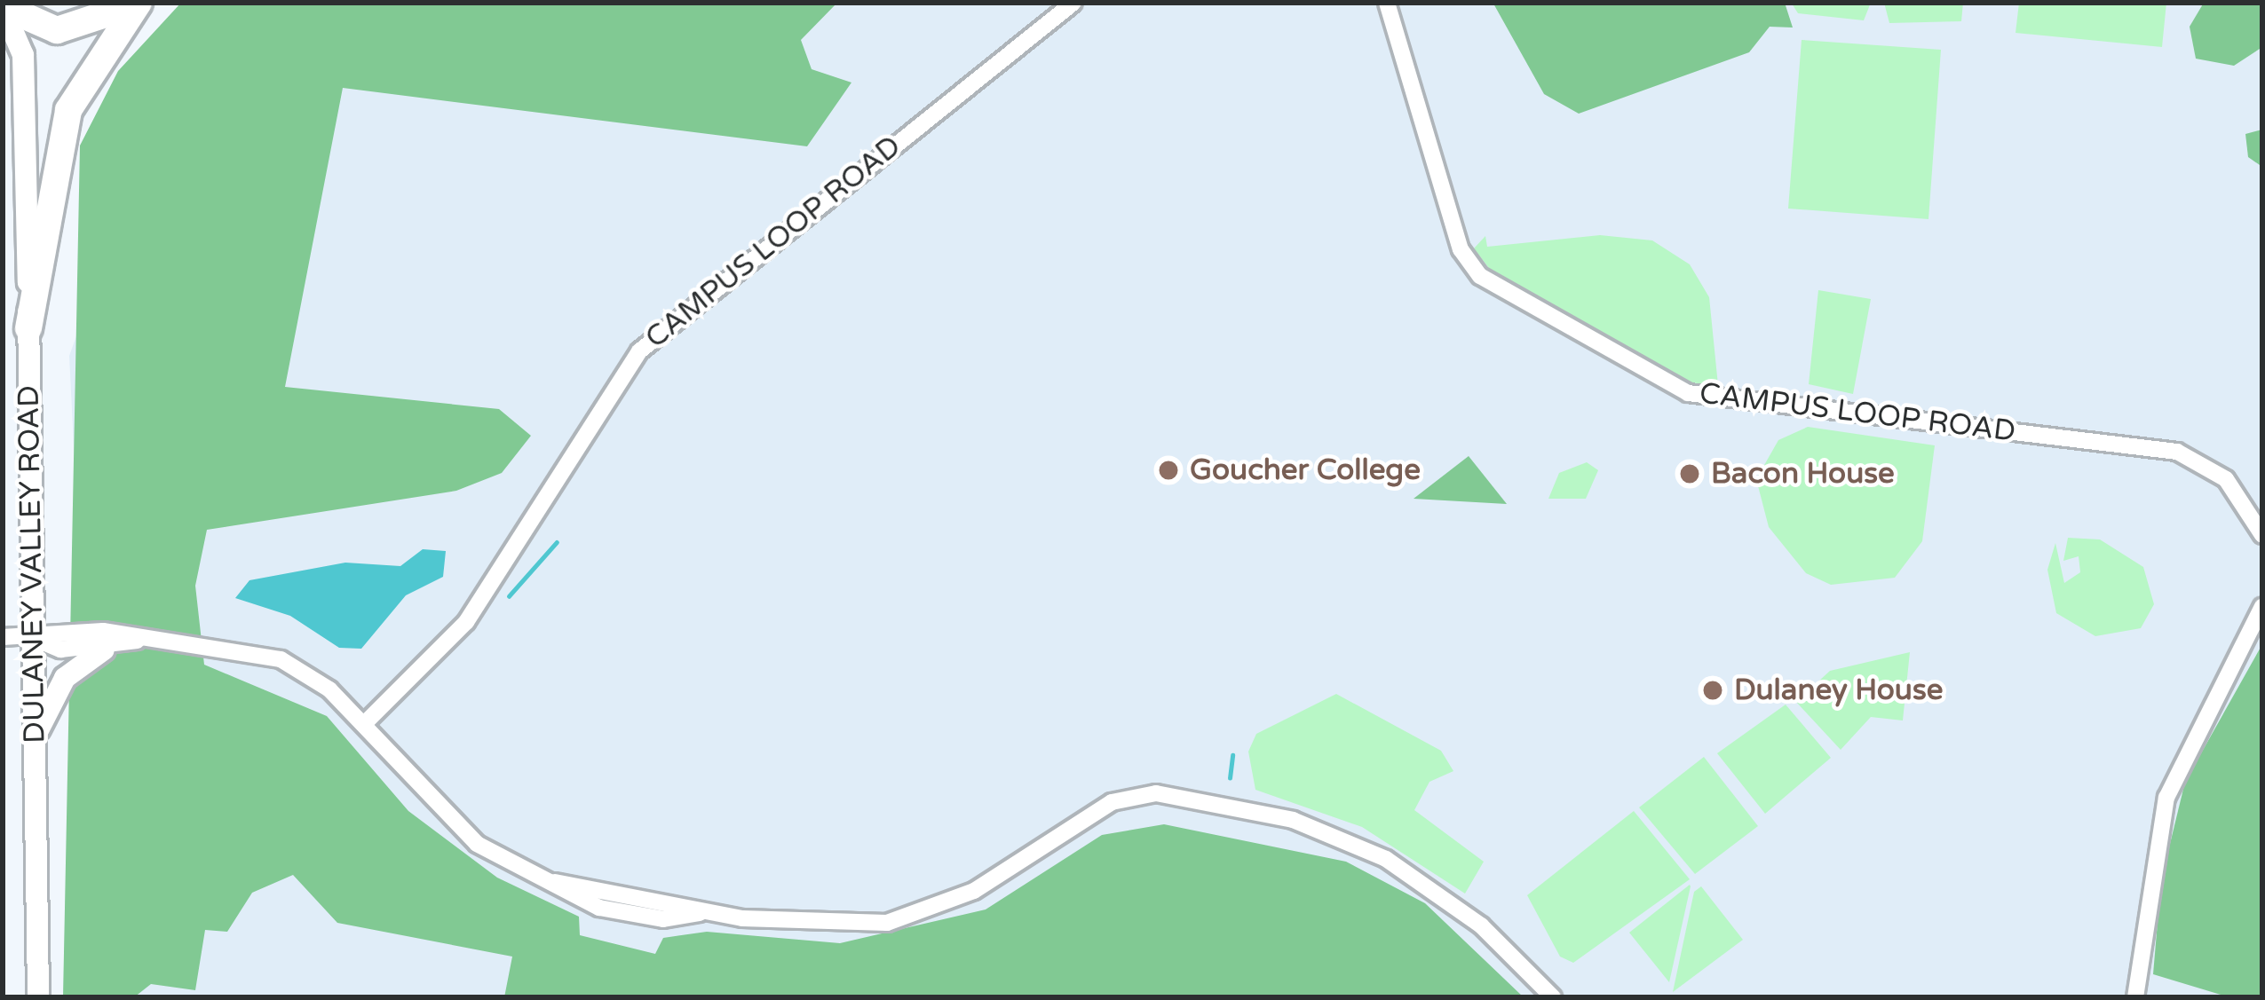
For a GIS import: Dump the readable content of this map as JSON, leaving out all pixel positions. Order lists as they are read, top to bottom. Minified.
{"streets":{"main road":["DULANEY VALLEY ROAD"],"street":["CAMPUS LOOP ROAD"]},"places":["Goucher College","Bacon House","Dulaney House"]}
